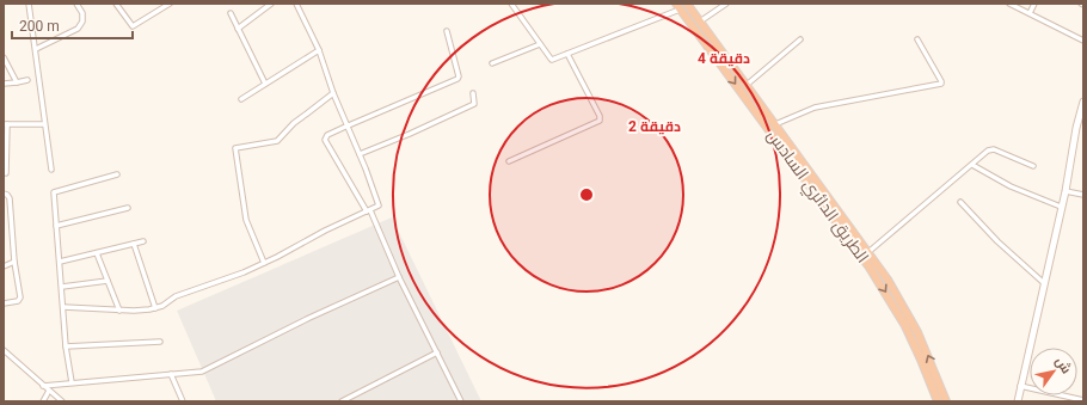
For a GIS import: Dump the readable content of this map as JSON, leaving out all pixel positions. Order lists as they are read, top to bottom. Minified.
{"streets":{"highway":["الطريق الدائري السادس"]},"scale_bar":"200 m","north":"top right","rings":["4 دقيقة","2 دقيقة"]}
